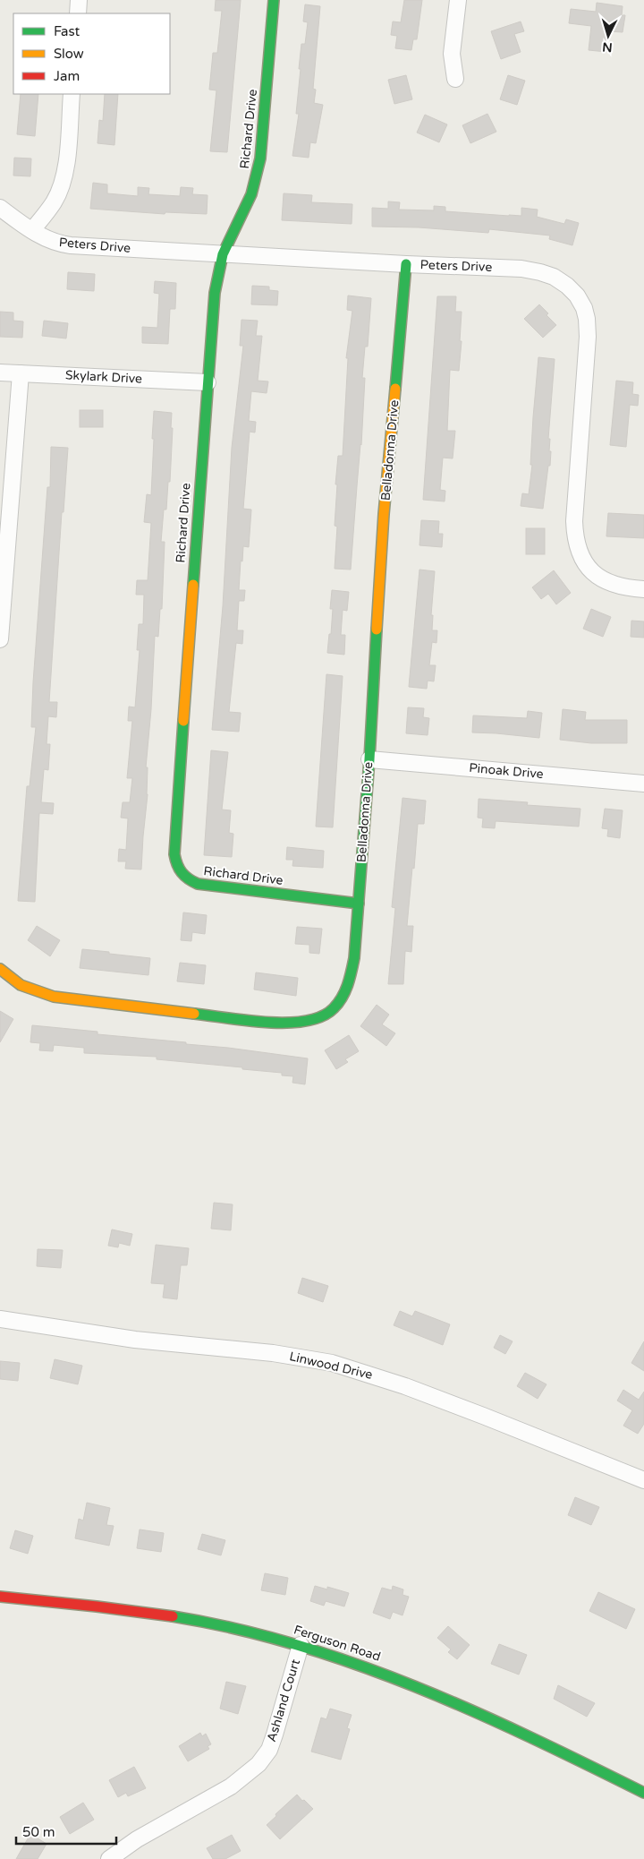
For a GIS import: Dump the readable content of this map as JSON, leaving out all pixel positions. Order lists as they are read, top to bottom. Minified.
{"streets":{"street":["Richard Drive","Peters Drive","Skylark Drive","Belladonna Drive","Pinoak Drive","Linwood Drive","Ferguson Road","Ashland Court"]},"crossings":[["Richard Drive","Peters Drive"],["Richard Drive","Skylark Drive"],["Richard Drive","Belladonna Drive"],["Peters Drive","Belladonna Drive"],["Belladonna Drive","Pinoak Drive"],["Ferguson Road","Ashland Court"]],"legend":["Fast","Slow","Jam"],"scale_bar":"50 m","north":"bottom"}
